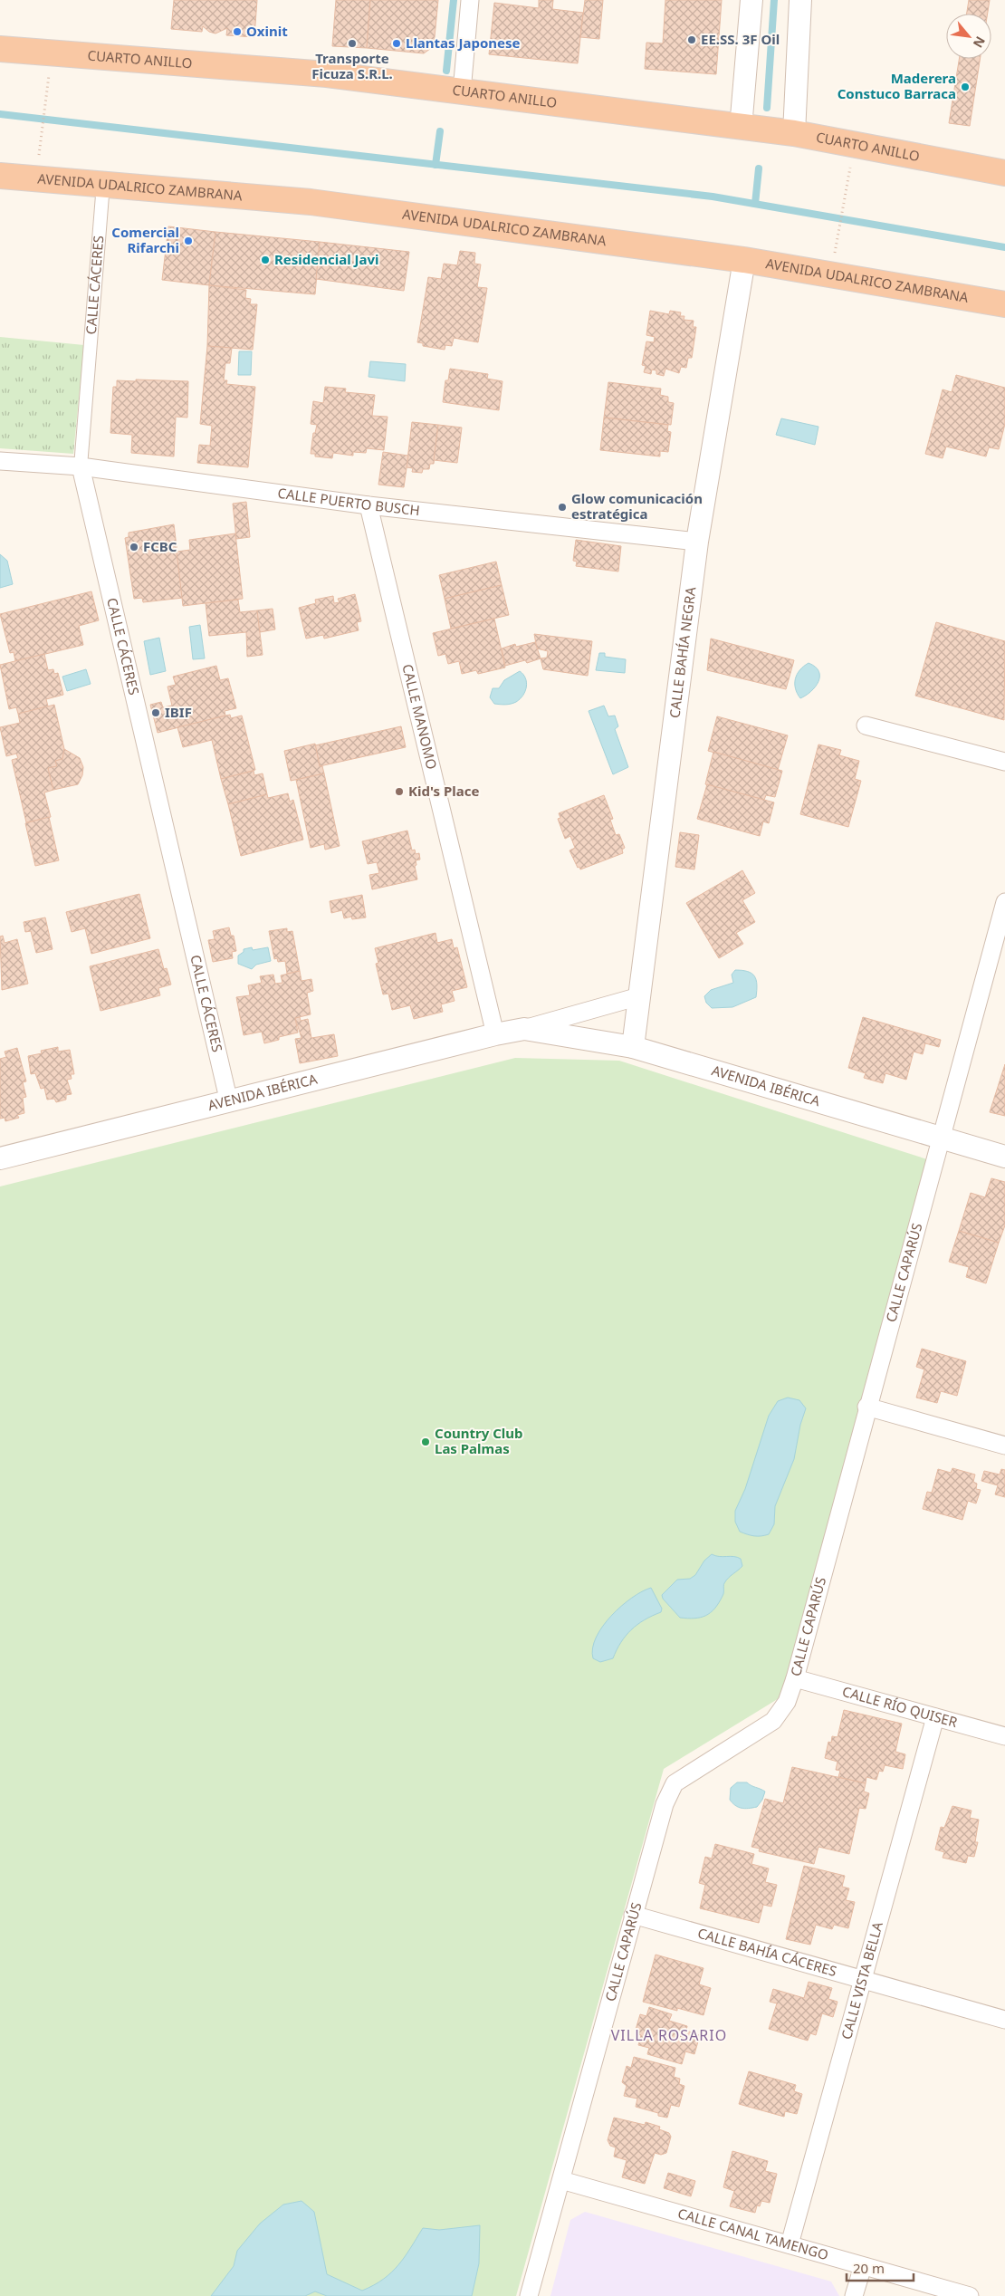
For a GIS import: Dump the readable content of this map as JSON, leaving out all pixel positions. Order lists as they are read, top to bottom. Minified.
{"streets":{"highway":["CUARTO ANILLO","AVENIDA UDALRICO ZAMBRANA"],"street":["CALLE CÁCERES","CALLE PUERTO BUSCH","CALLE BAHÍA NEGRA","CALLE MANOMO","AVENIDA IBÉRICA","CALLE CAPARÚS","CALLE RÍO QUISER","CALLE BAHÍA CÁCERES","CALLE VISTA BELLA","CALLE CANAL TAMENGO"]},"crossings":[["AVENIDA UDALRICO ZAMBRANA","CALLE CÁCERES"],["AVENIDA UDALRICO ZAMBRANA","CALLE BAHÍA NEGRA"],["CALLE CÁCERES","CALLE PUERTO BUSCH"],["CALLE CÁCERES","AVENIDA IBÉRICA"],["CALLE PUERTO BUSCH","CALLE BAHÍA NEGRA"],["CALLE PUERTO BUSCH","CALLE MANOMO"],["CALLE BAHÍA NEGRA","AVENIDA IBÉRICA"],["CALLE MANOMO","AVENIDA IBÉRICA"],["AVENIDA IBÉRICA","CALLE CAPARÚS"],["CALLE CAPARÚS","CALLE RÍO QUISER"],["CALLE CAPARÚS","CALLE BAHÍA CÁCERES"],["CALLE CAPARÚS","CALLE CANAL TAMENGO"],["CALLE RÍO QUISER","CALLE VISTA BELLA"],["CALLE BAHÍA CÁCERES","CALLE VISTA BELLA"],["CALLE VISTA BELLA","CALLE CANAL TAMENGO"]],"districts":["VILLA ROSARIO"],"places":["Oxinit","EE.SS. 3F Oil","Transporte Ficuza S.R.L.","Llantas Japonese","Maderera Constuco Barraca","Comercial Rifarchi","Residencial Javi","Glow comunicación estratégica","FCBC","IBIF","Kid's Place","Country Club Las Palmas"],"scale_bar":"20 m","north":"bottom right"}
